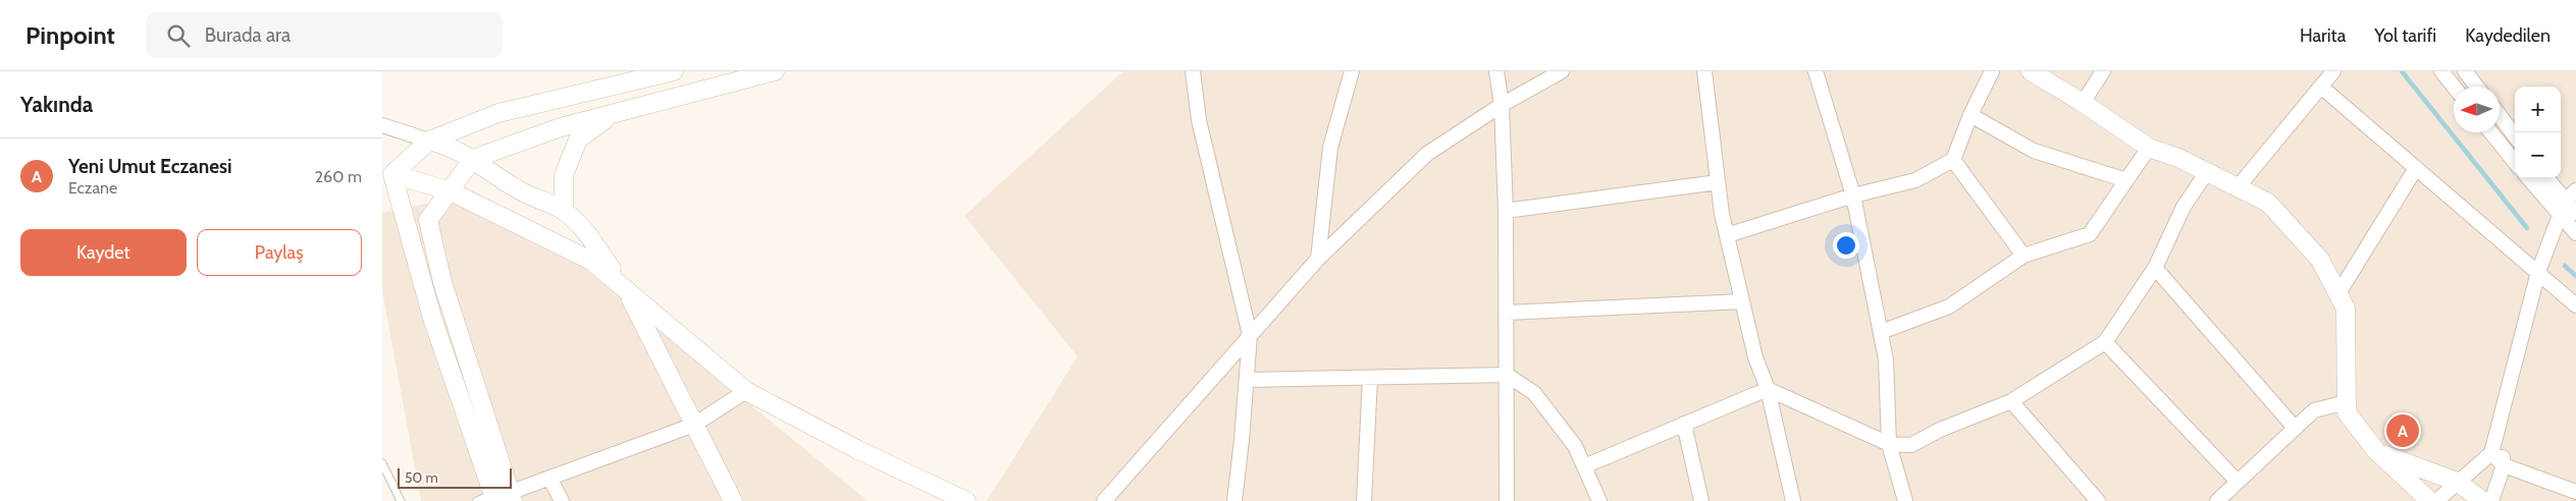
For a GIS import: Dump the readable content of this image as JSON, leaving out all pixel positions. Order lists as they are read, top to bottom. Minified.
{"scale_bar":"50 m","north":"left","page":{"header":"Pinpoint","search":"Burada ara","nav":["Harita","Yol tarifi","Kaydedilen"],"heading":"Yakında","map_buttons":["+","−"],"list":[{"mark":"A","name":"Yeni Umut Eczanesi","note":"Eczane","value":"260 m"}],"buttons":["Kaydet","Paylaş"],"pins":"A","scale":"50 m"}}
